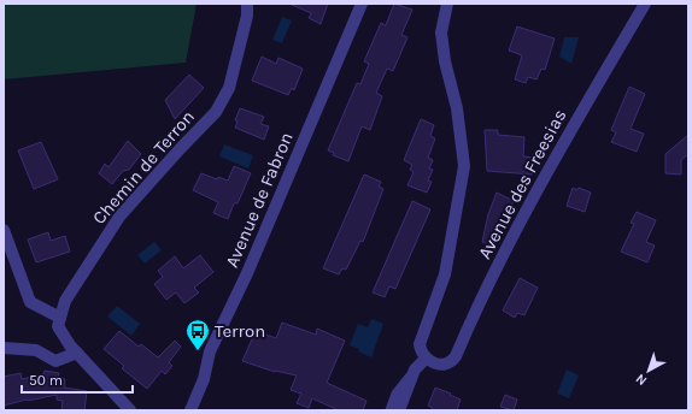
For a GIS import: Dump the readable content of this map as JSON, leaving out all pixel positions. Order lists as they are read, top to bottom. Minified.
{"streets":{"street":["Chemin de Terron","Avenue des Freesias","Avenue de Fabron"]},"places":{"bus stop":["Terron"]},"scale_bar":"50 m","north":"bottom left"}
